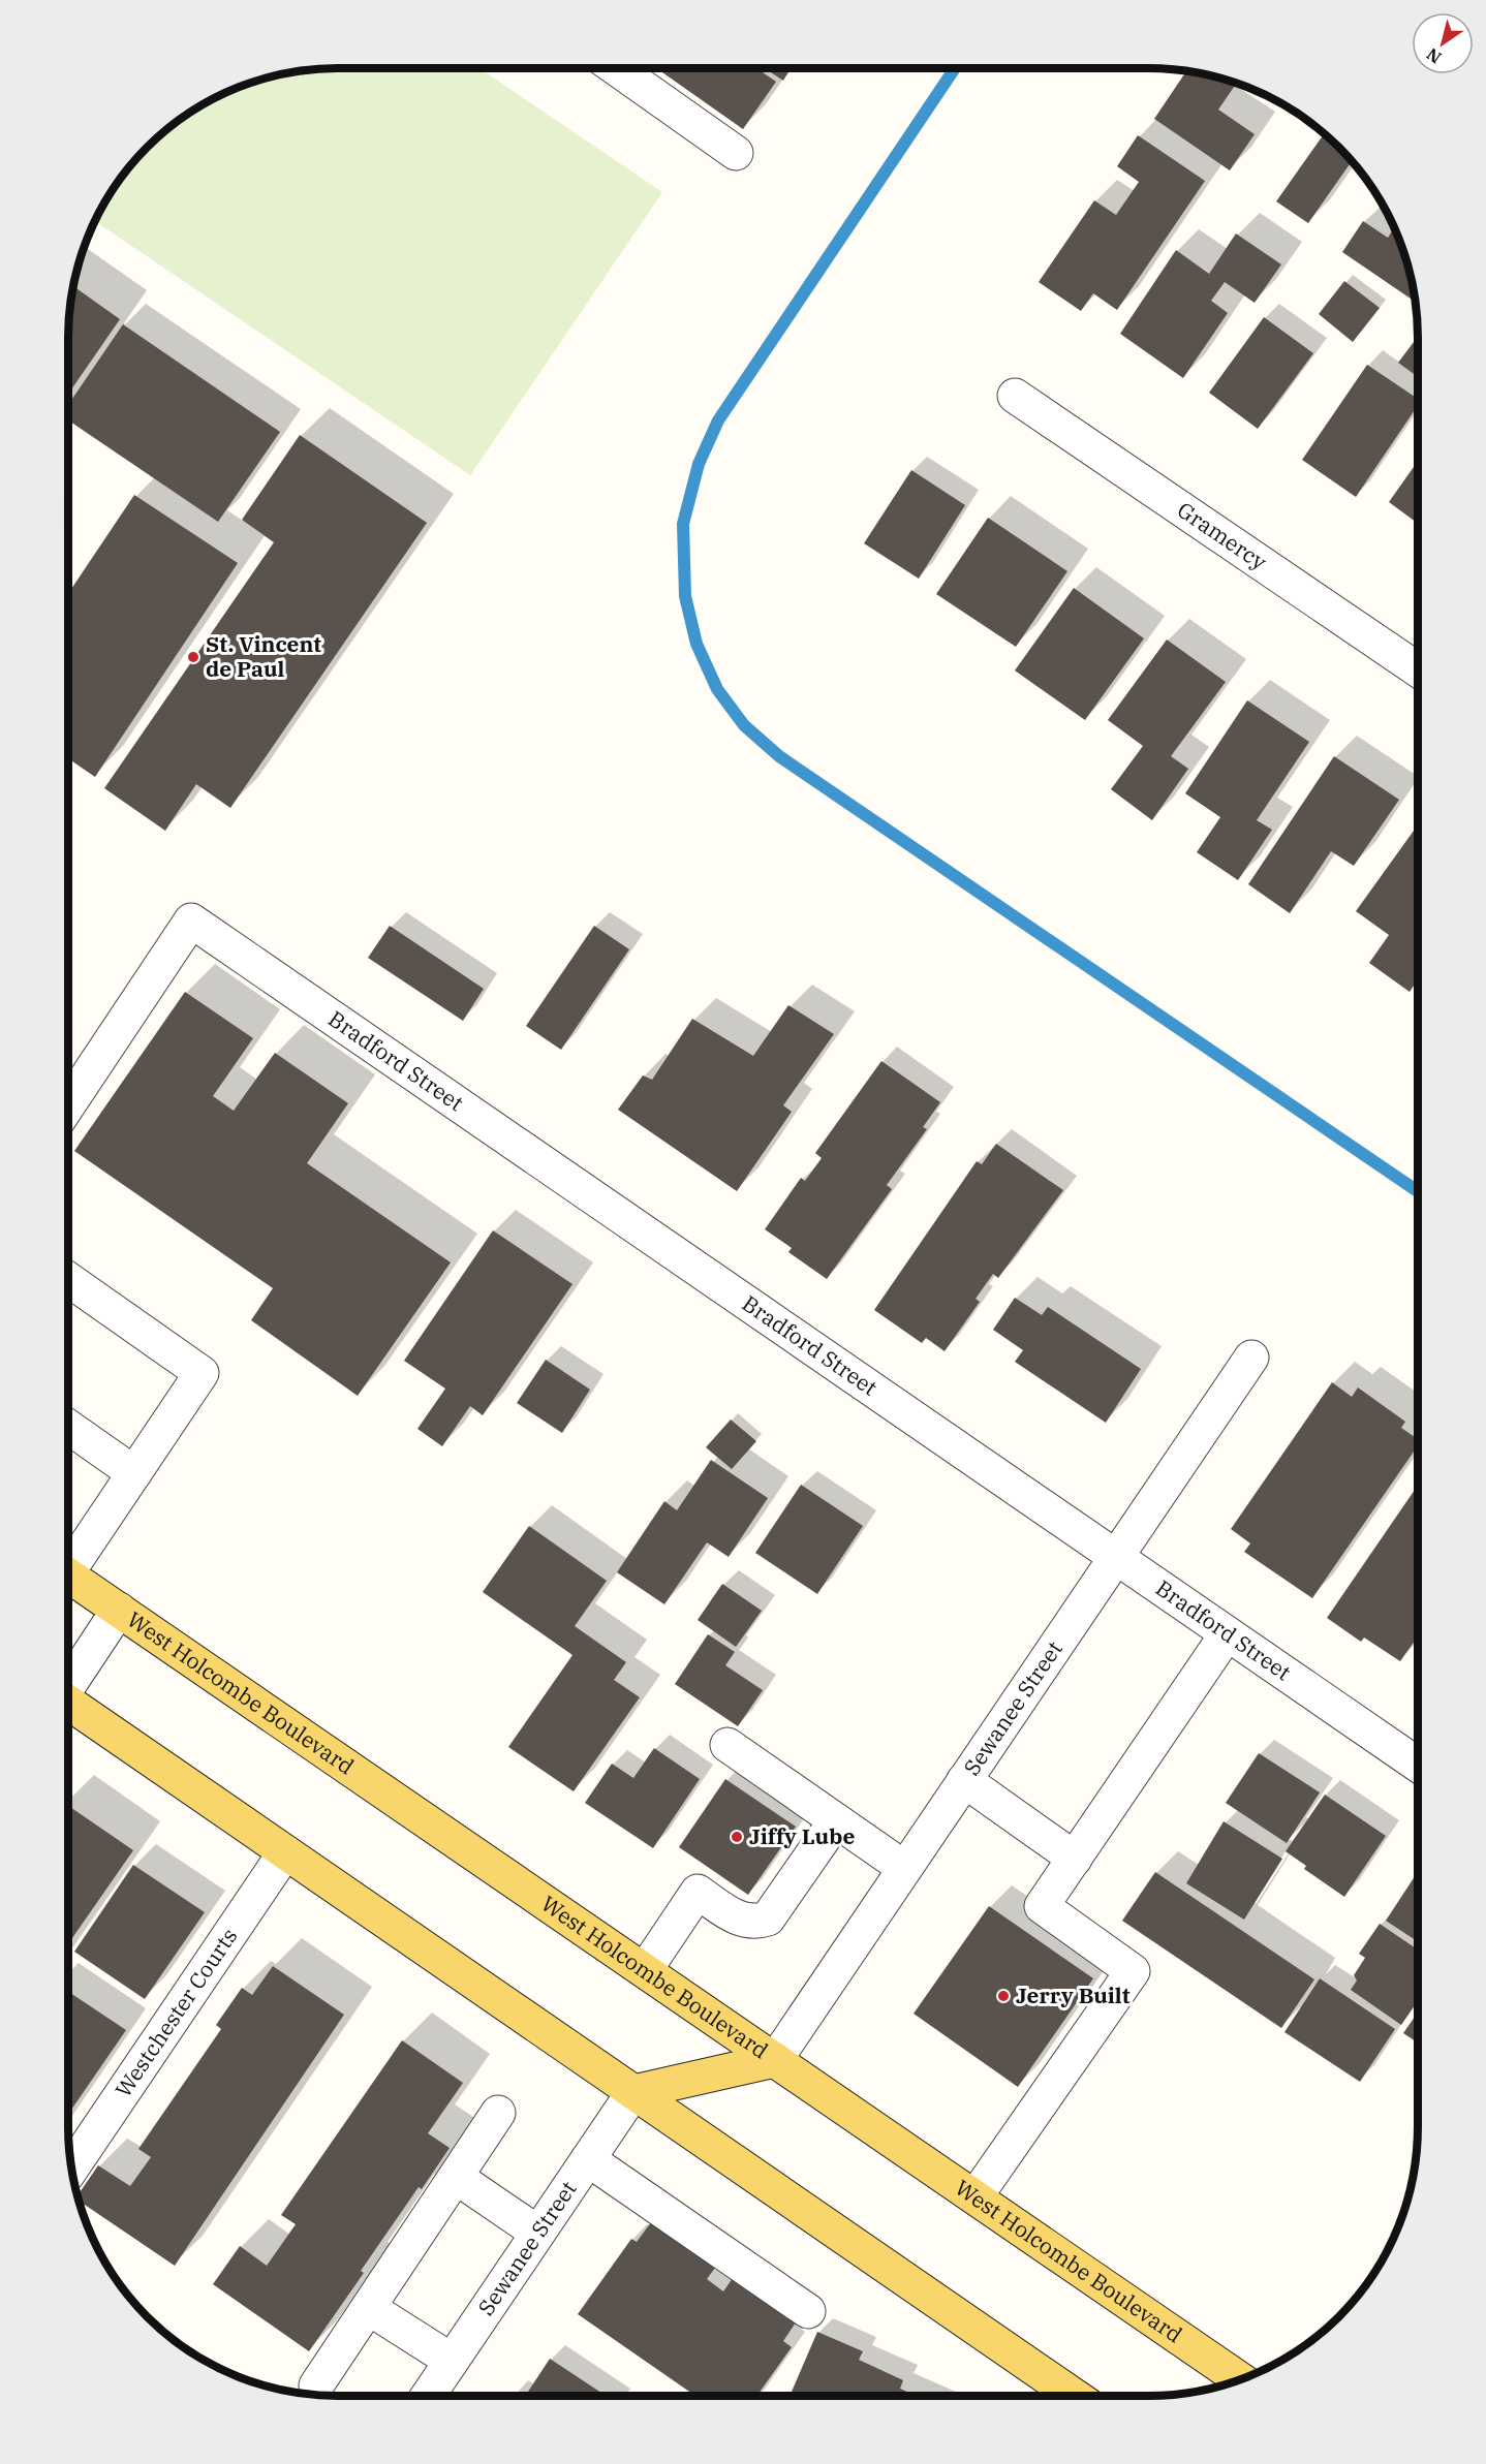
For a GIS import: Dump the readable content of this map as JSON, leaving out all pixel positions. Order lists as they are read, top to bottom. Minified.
{"streets":{"main road":["West Holcombe Boulevard"],"street":["Gramercy","Bradford Street","Sewanee Street","Westchester Courts"]},"crossings":[["Bradford Street","Sewanee Street"],["West Holcombe Boulevard","Sewanee Street"]],"places":["St. Vincent de Paul","Jiffy Lube","Jerry Built"],"north":"bottom left"}
